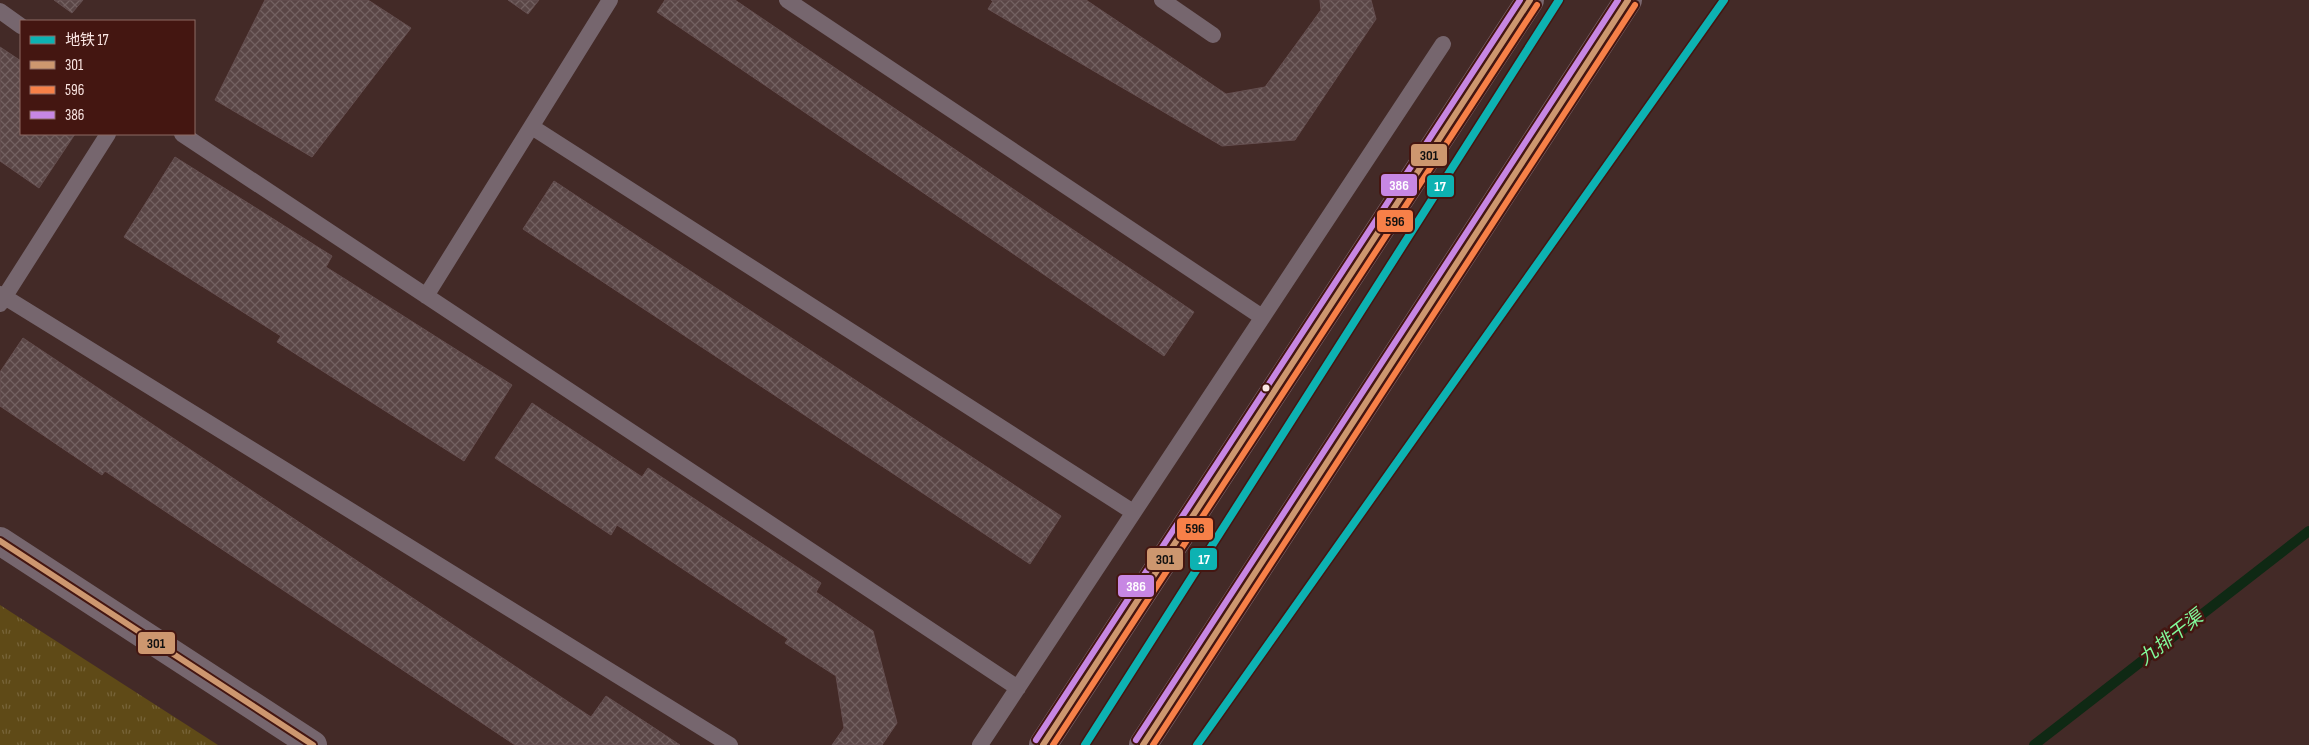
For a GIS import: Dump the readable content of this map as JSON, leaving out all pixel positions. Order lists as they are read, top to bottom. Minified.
{"water":["九排干渠"],"lines":["metro line 17","transit line 301","transit line 386","transit line 596"],"legend":["地铁 17","301","596","386"]}
